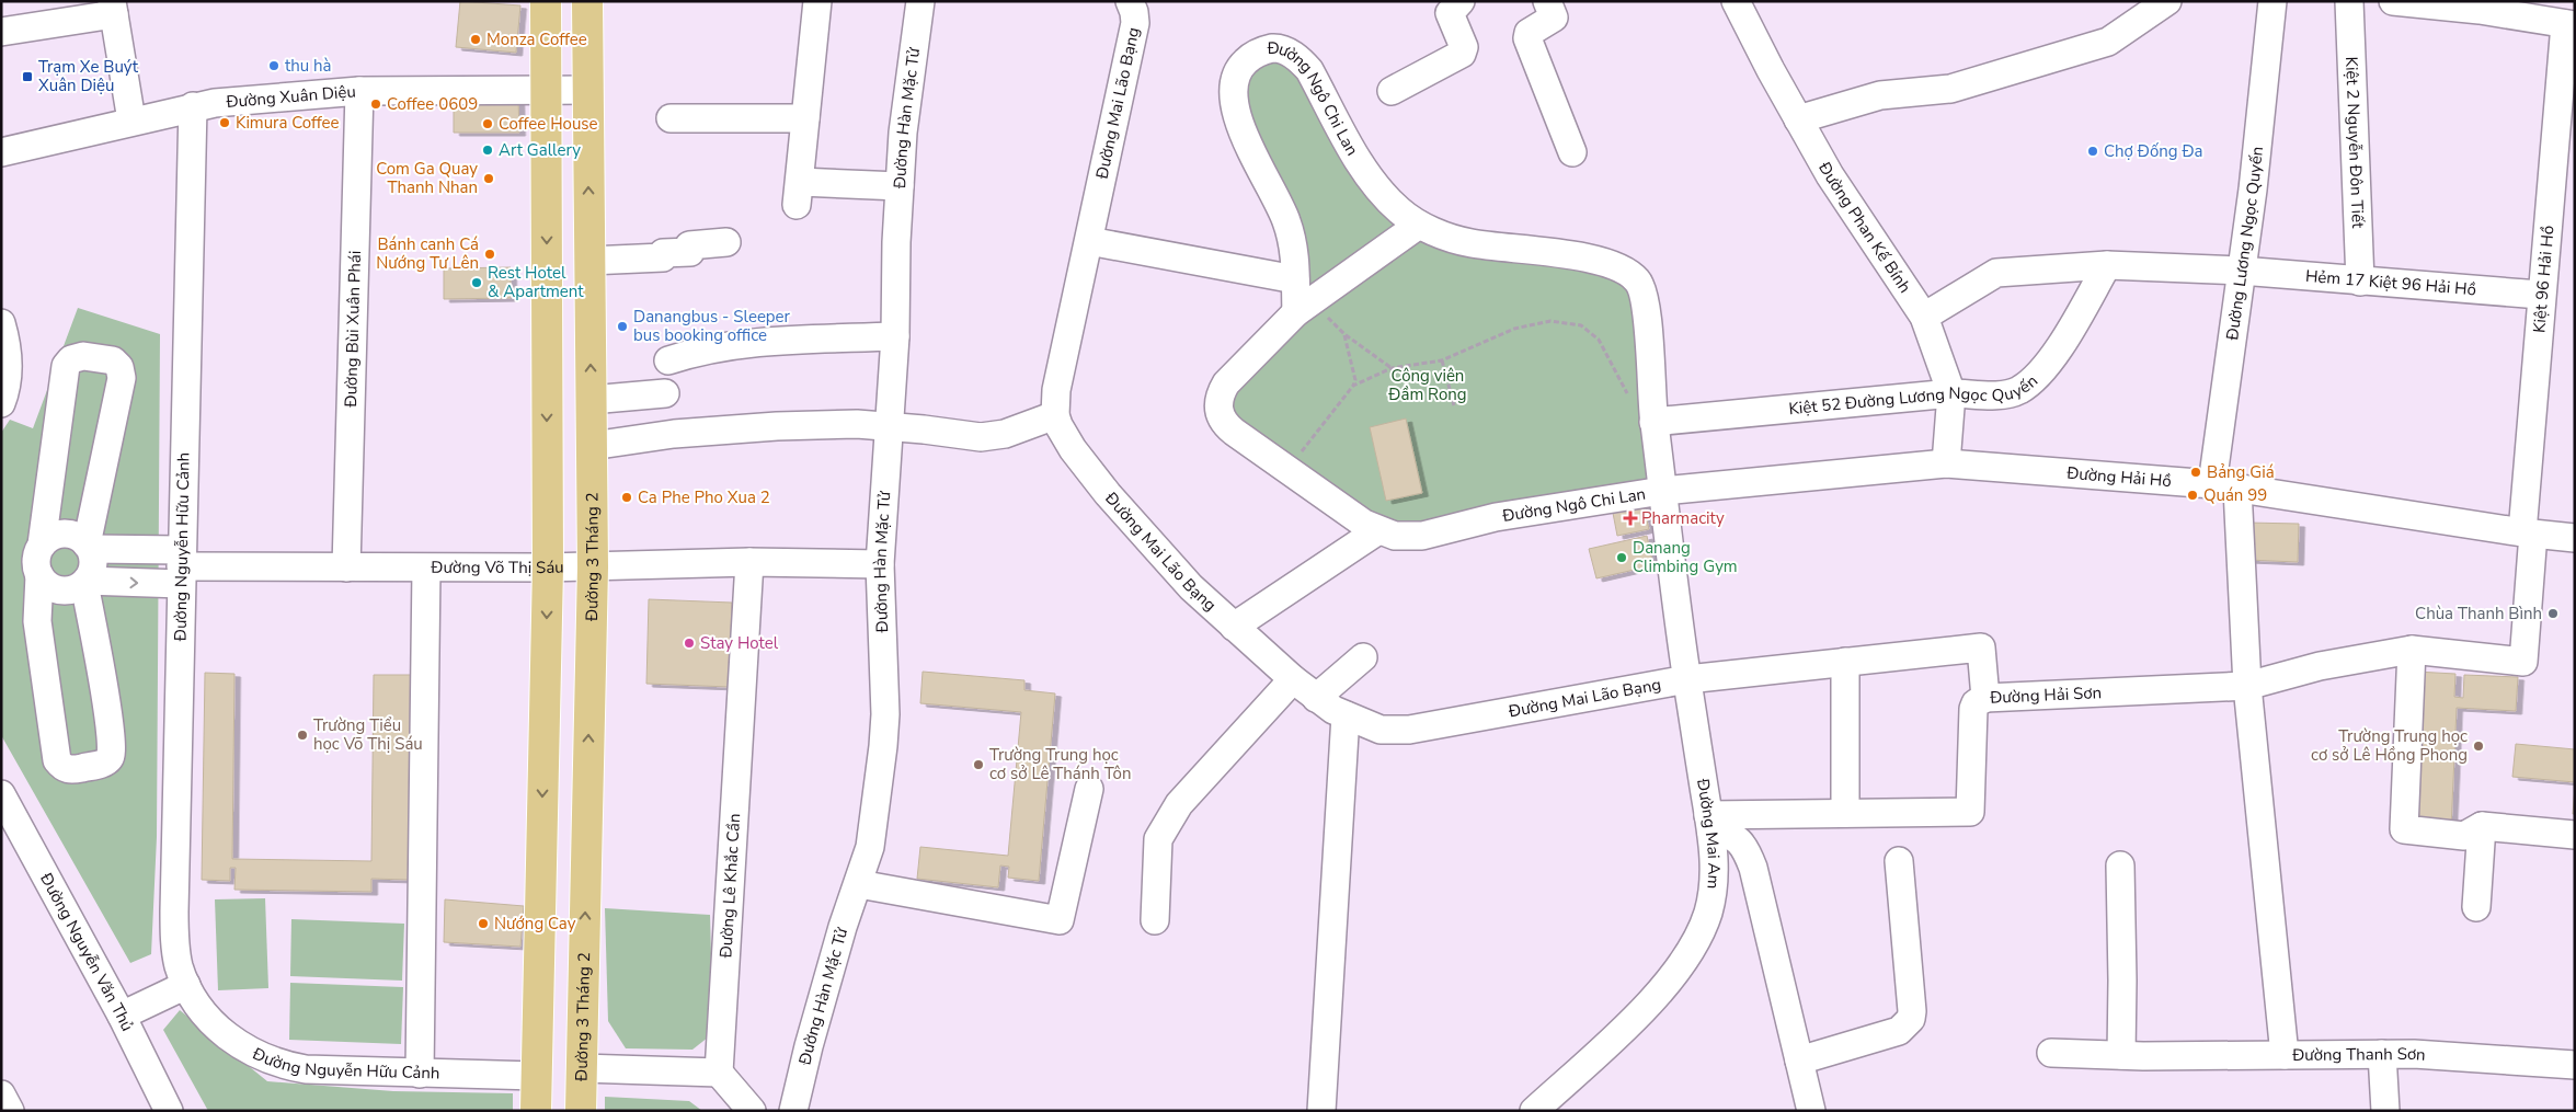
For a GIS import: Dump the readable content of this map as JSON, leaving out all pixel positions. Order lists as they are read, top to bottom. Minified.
{"streets":{"main road":["Đường 3 Tháng 2"],"street":["Đường Xuân Diệu","Đường Mai Lão Bạng","Đường Ngô Chi Lan","Đường Hàn Mặc Tử","Kiệt 2 Nguyễn Đôn Tiết","Đường Phan Kế Bính","Đường Lương Ngọc Quyến","Kiệt 96 Hải Hồ","Hẻm 17 Kiệt 96 Hải Hồ","Đường Bùi Xuân Phái","Kiệt 52 Đường Lương Ngọc Quyến","Đường Hải Hồ","Đường Nguyễn Hữu Cảnh","Đường Võ Thị Sáu","Đường Hải Sơn","Đường Mai Am","Đường Lê Khắc Cần","Đường Nguyễn Văn Thủ","Đường Thanh Sơn"]},"crossings":[["Đường Xuân Diệu","Đường Bùi Xuân Phái"],["Đường Xuân Diệu","Đường Nguyễn Hữu Cảnh"],["Đường Xuân Diệu","Đường 3 Tháng 2"],["Đường Mai Lão Bạng","Đường Hải Sơn"],["Đường Mai Lão Bạng","Đường Mai Am"],["Đường Ngô Chi Lan","Kiệt 52 Đường Lương Ngọc Quyến"],["Đường Ngô Chi Lan","Đường Hải Hồ"],["Đường Ngô Chi Lan","Đường Mai Am"],["Đường Hàn Mặc Tử","Đường Võ Thị Sáu"],["Kiệt 2 Nguyễn Đôn Tiết","Hẻm 17 Kiệt 96 Hải Hồ"],["Đường Phan Kế Bính","Hẻm 17 Kiệt 96 Hải Hồ"],["Đường Phan Kế Bính","Kiệt 52 Đường Lương Ngọc Quyến"],["Đường Phan Kế Bính","Đường Hải Hồ"],["Đường Lương Ngọc Quyến","Hẻm 17 Kiệt 96 Hải Hồ"],["Đường Lương Ngọc Quyến","Đường Hải Hồ"],["Đường Lương Ngọc Quyến","Đường Hải Sơn"],["Đường Lương Ngọc Quyến","Đường Thanh Sơn"],["Kiệt 96 Hải Hồ","Hẻm 17 Kiệt 96 Hải Hồ"],["Kiệt 96 Hải Hồ","Đường Hải Hồ"],["Kiệt 96 Hải Hồ","Đường Hải Sơn"],["Hẻm 17 Kiệt 96 Hải Hồ","Kiệt 52 Đường Lương Ngọc Quyến"],["Đường Bùi Xuân Phái","Đường Võ Thị Sáu"],["Đường Hải Hồ","Đường Mai Am"],["Đường Nguyễn Hữu Cảnh","Đường Võ Thị Sáu"],["Đường 3 Tháng 2","Đường Võ Thị Sáu"],["Đường Võ Thị Sáu","Đường Lê Khắc Cần"],["Đường Hải Sơn","Đường Mai Am"]],"parks":["Công viên Đầm Rong"],"places":{"other":["Monza Coffee","thu hà","Coffee 0609","Kimura Coffee","Coffee House","Art Gallery","Chợ Đống Đa","Com Ga Quay Thanh Nhan","Bánh canh Cá Nướng Tư Lên","Rest Hotel & Apartment","Danangbus - Sleeper bus booking office","Bảng Giá","Quán 99","Ca Phe Pho Xua 2","Danang Climbing Gym","Chùa Thanh Bình","Stay Hotel","Trường Tiểu học Võ Thị Sáu","Trường Trung học cơ sở Lê Hồng Phong","Trường Trung học cơ sở Lê Thánh Tôn","Nướng Cay"],"transit":["Trạm Xe Buýt Xuân Diệu"],"health":["Pharmacity"]}}
